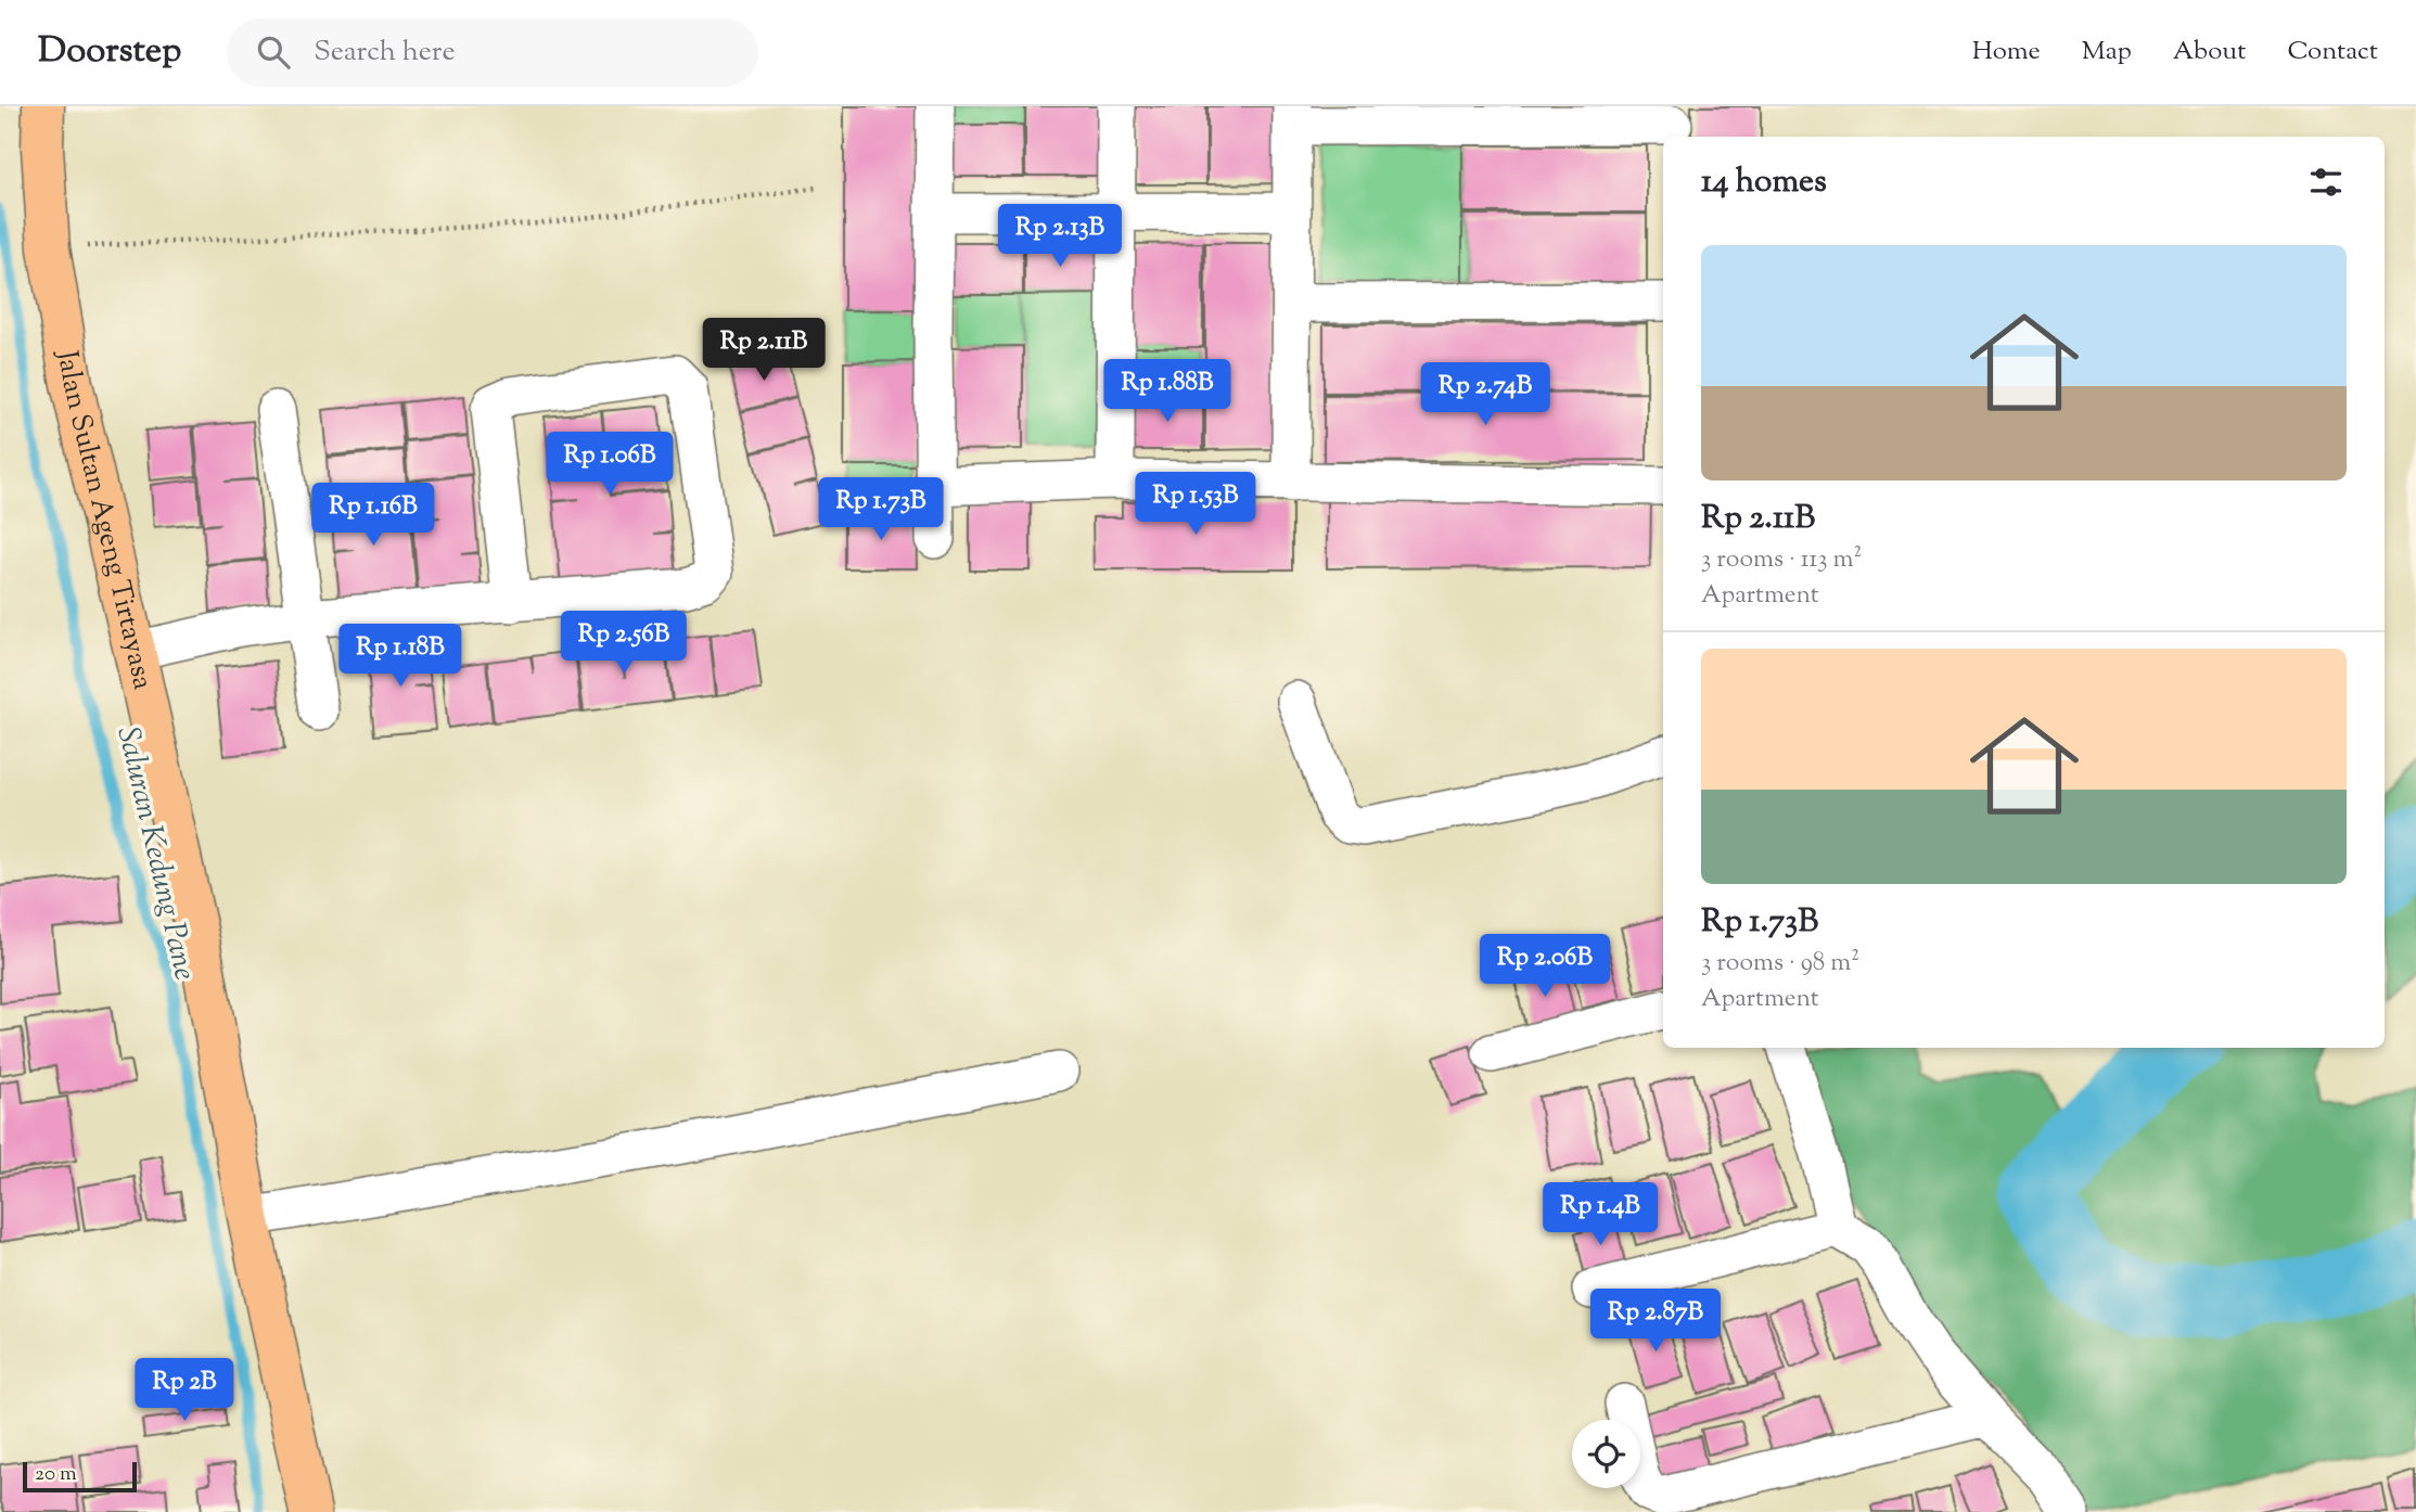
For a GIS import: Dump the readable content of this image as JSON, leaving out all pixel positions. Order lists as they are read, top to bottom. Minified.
{"streets":{"main road":["Jalan Sultan Ageng Tirtayasa"]},"water":["Saluran Kedung Pane"],"scale_bar":"20 m","page":{"header":"Doorstep","search":"Search here","nav":["Home","Map","About","Contact"],"heading":"14 homes","price":["Rp 2.13B","Rp 2.11B","Rp 1.88B","Rp 2.74B","Rp 1.06B","Rp 1.53B","Rp 1.73B","Rp 1.16B","Rp 2.56B","Rp 1.18B","Rp 2.06B","Rp 1.4B","Rp 2.87B","Rp 2B"],"list":[{"name":"Rp 2.11B","note":"3 rooms · 113 m² · Apartment"},{"name":"Rp 1.73B","note":"3 rooms · 98 m² · Apartment"}],"scale":"20 m"}}
